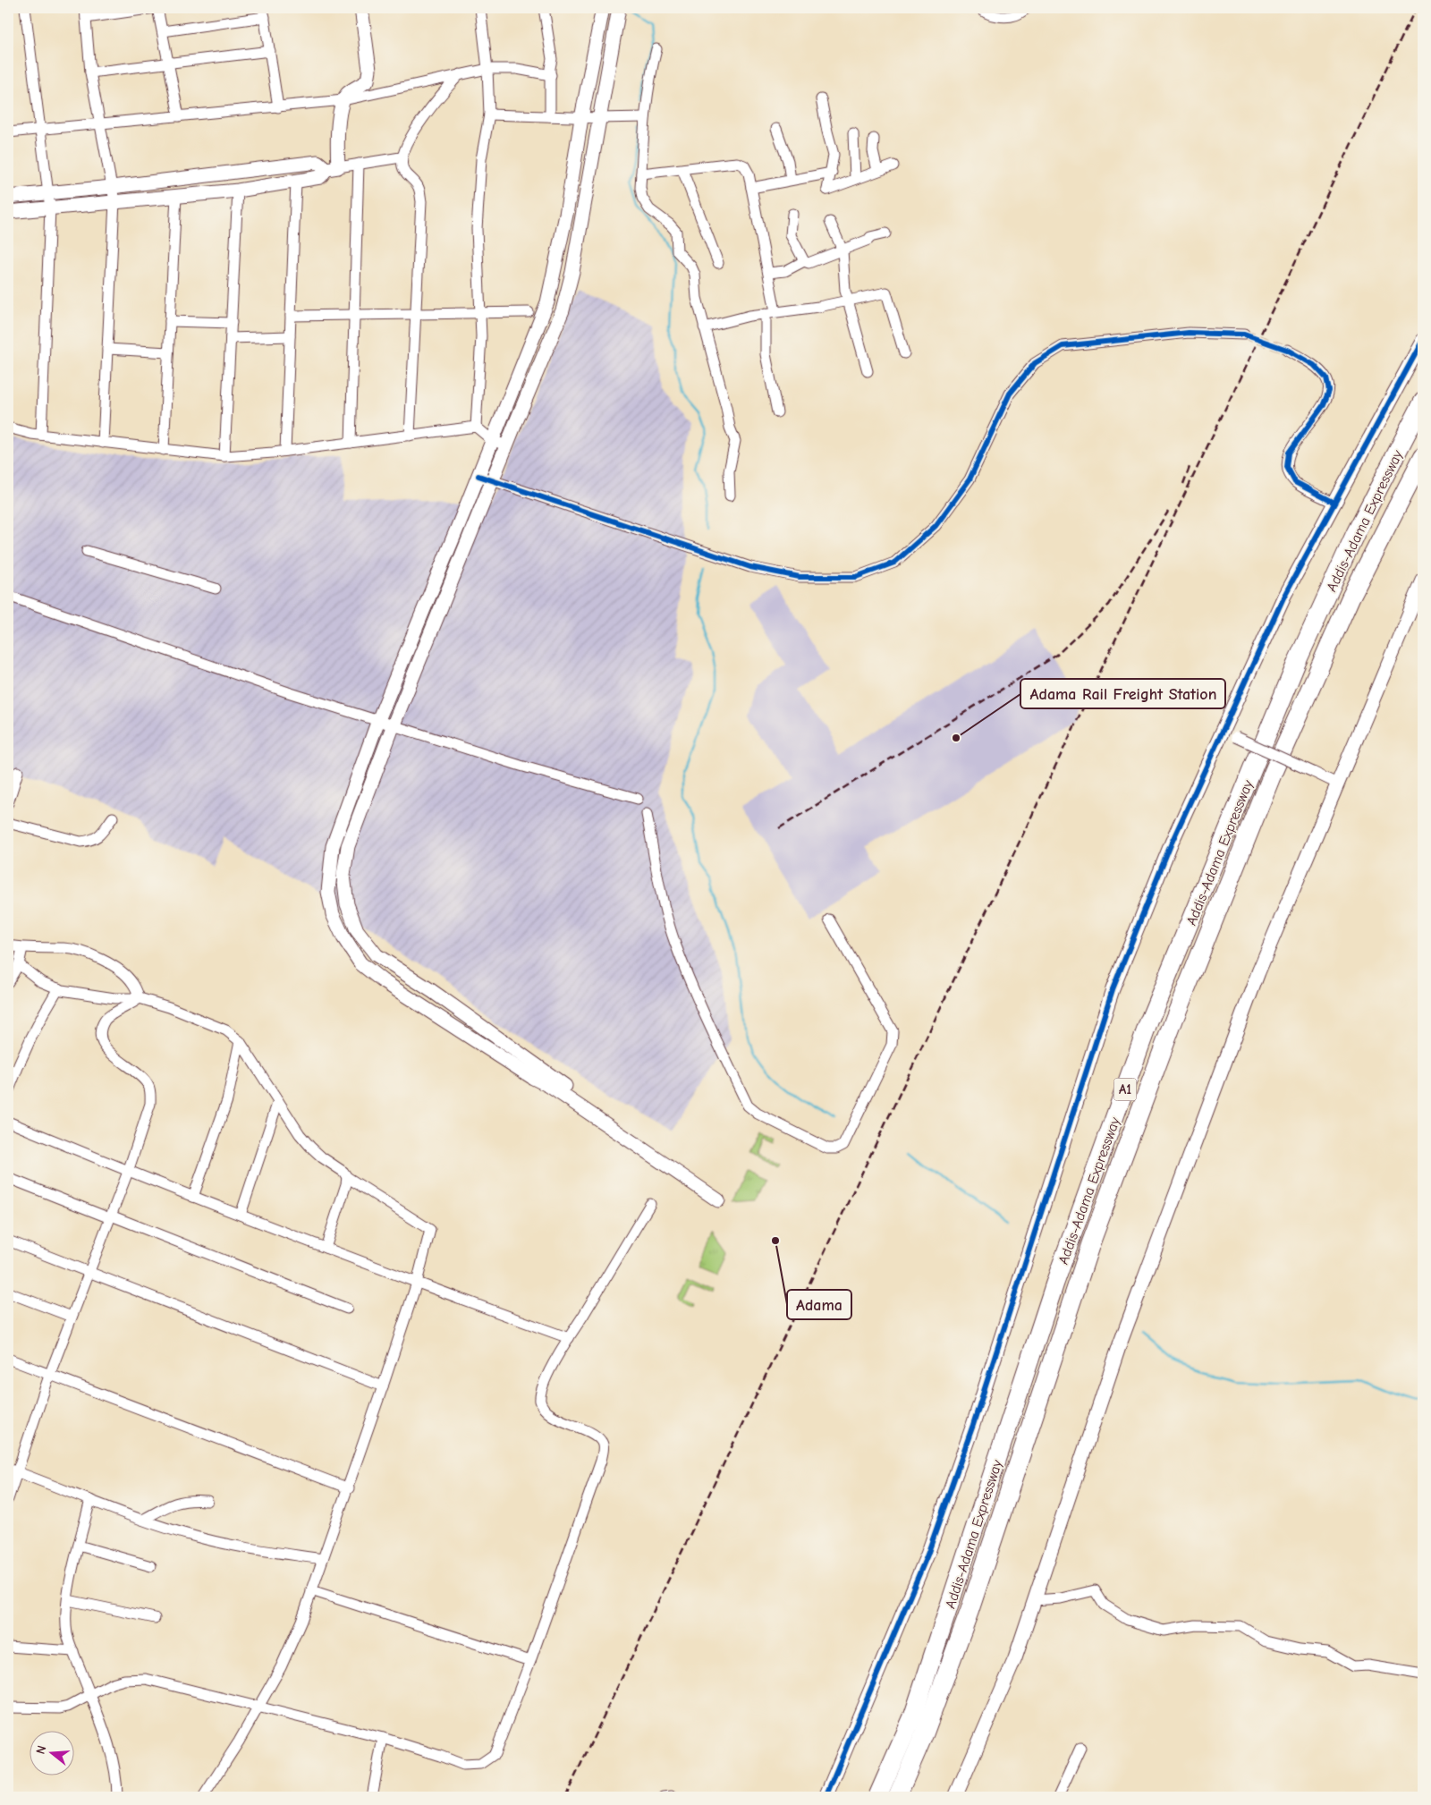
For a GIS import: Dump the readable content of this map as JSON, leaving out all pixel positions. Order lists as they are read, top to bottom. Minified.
{"streets":{"highway":["Addis-Adama Expressway","A1"]},"places":["Adama Rail Freight Station","Adama"],"north":"left"}
